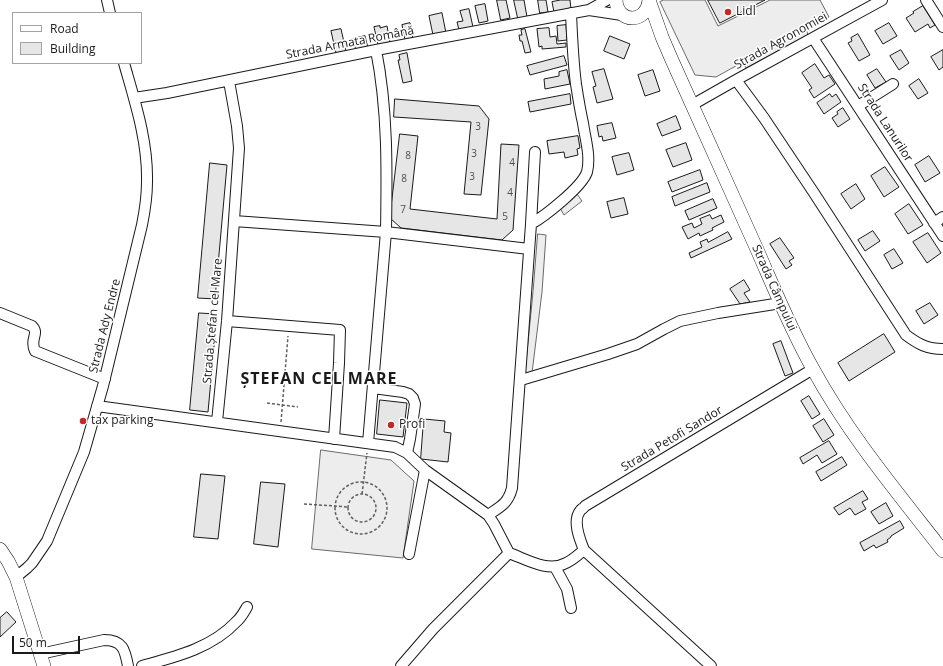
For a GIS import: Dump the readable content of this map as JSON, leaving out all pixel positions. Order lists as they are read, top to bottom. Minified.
{"streets":{"main road":["Strada Câmpului"],"street":["Strada Agronomiei","Strada Armata Română","Strada Lanurilor","Strada Ștefan cel Mare","Strada Ady Endre","Strada Petofi Sandor"]},"crossings":[["Strada Agronomiei","Strada Lanurilor"],["Strada Agronomiei","Strada Câmpului"],["Strada Armata Română","Strada Câmpului"],["Strada Armata Română","Strada Ștefan cel Mare"],["Strada Armata Română","Strada Ady Endre"],["Strada Câmpului","Strada Petofi Sandor"]],"districts":["ȘTEFAN CEL MARE"],"places":["Lidl","tax parking","Profi"],"house_numbers":["3","3","8","4","3","8","4","7","5"],"legend":["Road","Building"],"scale_bar":"50 m"}
